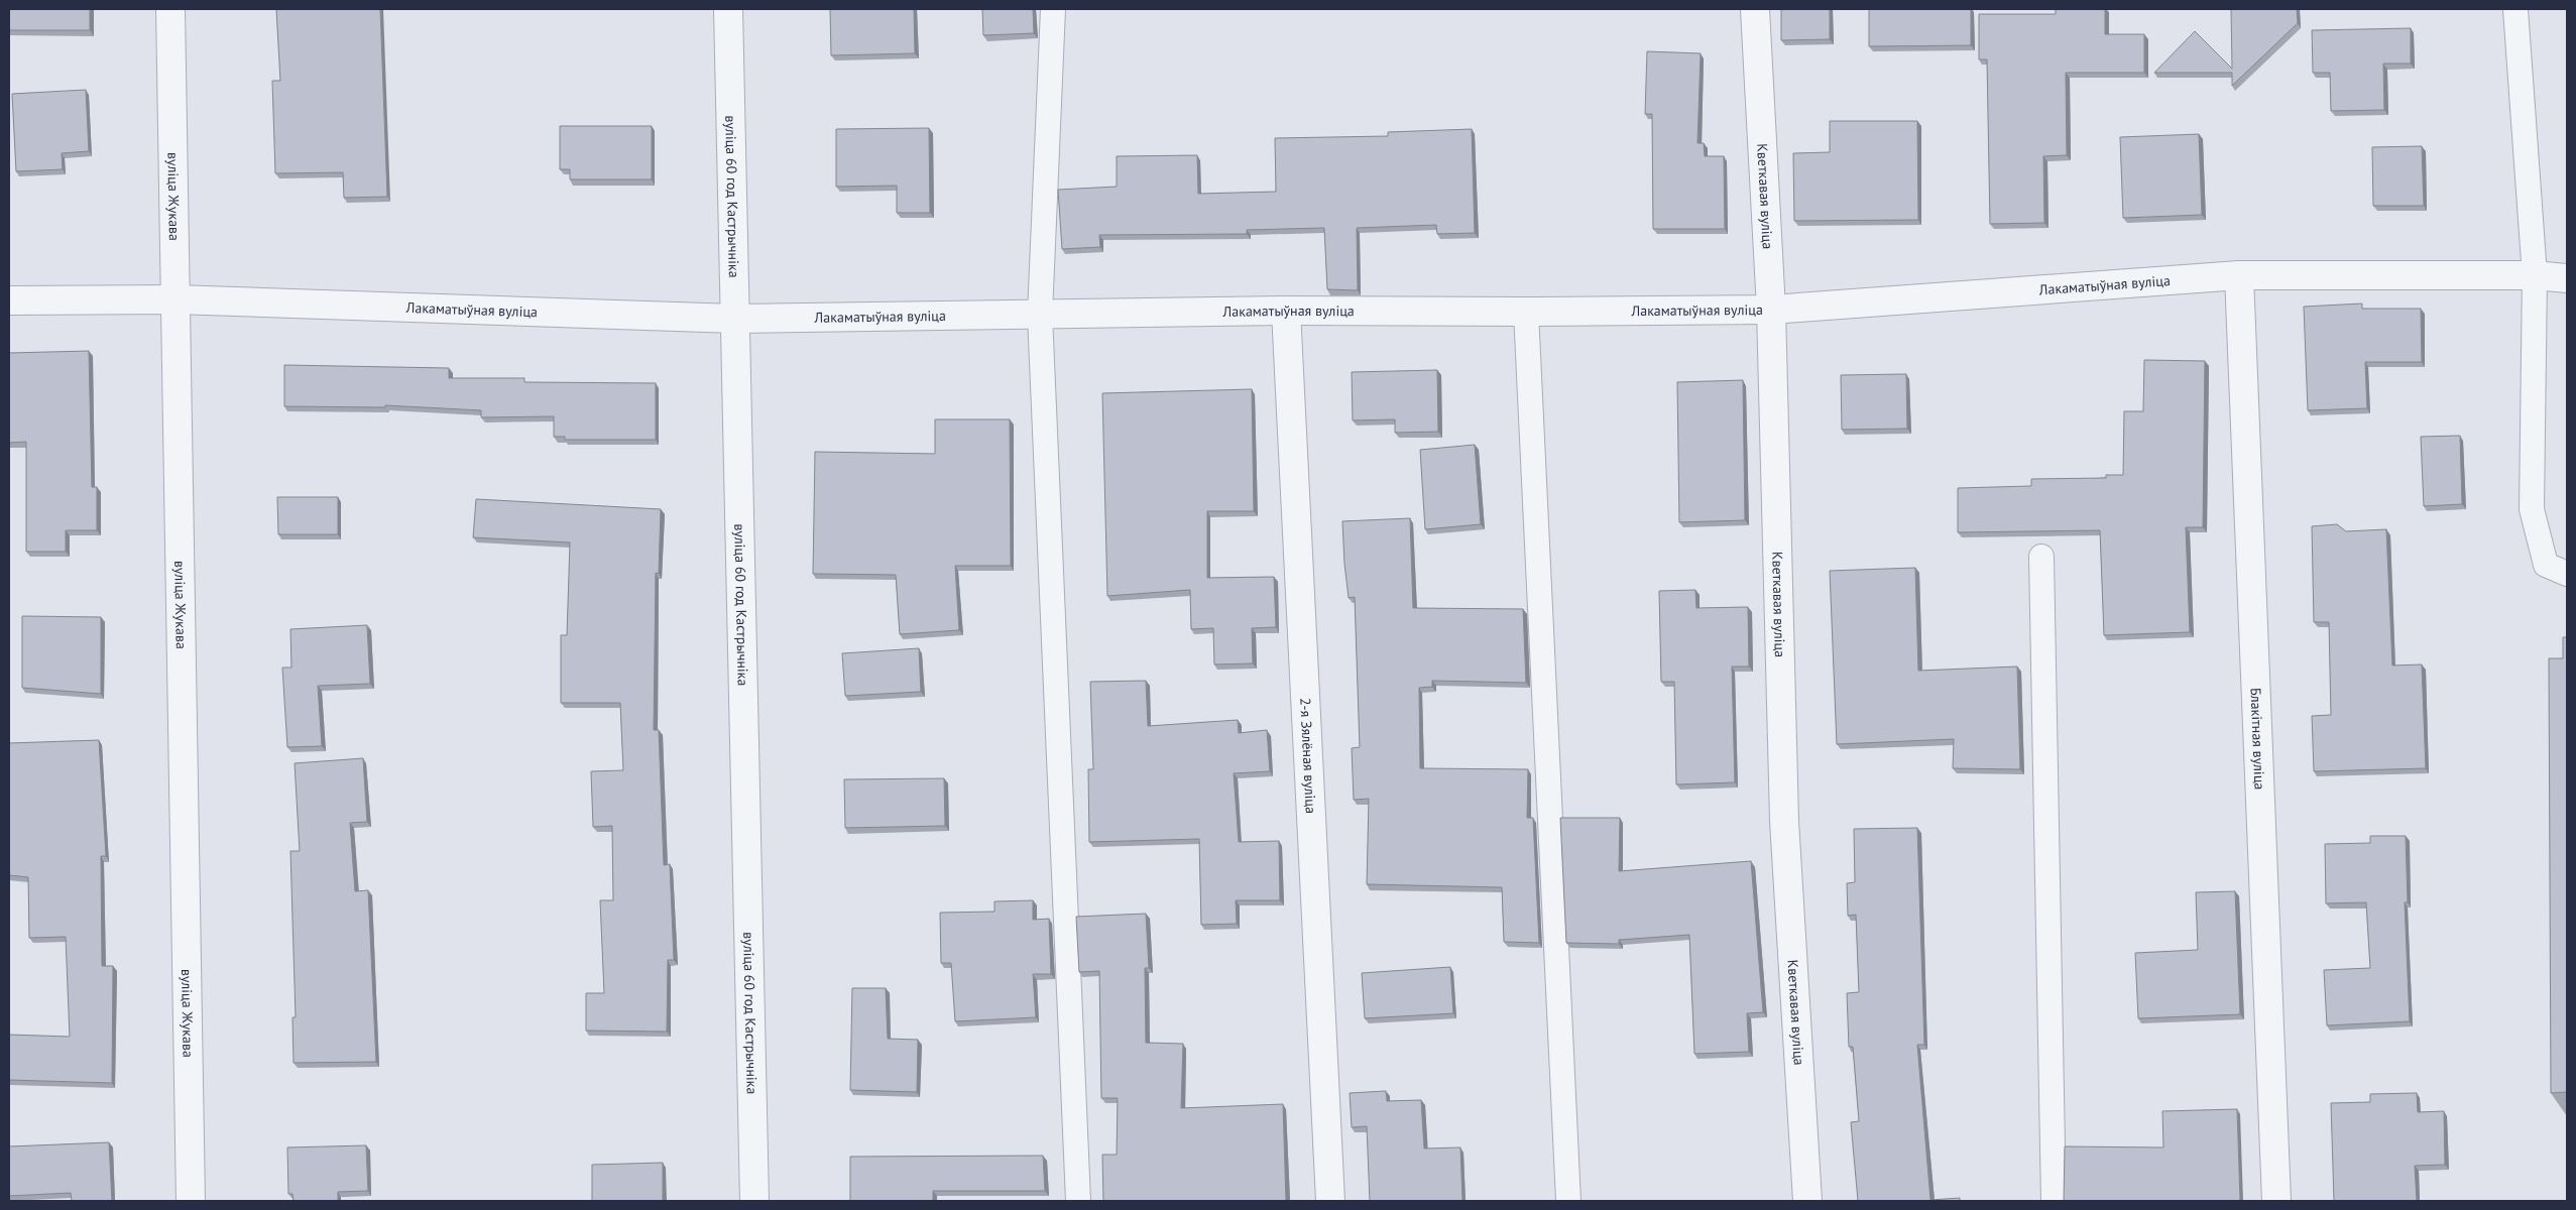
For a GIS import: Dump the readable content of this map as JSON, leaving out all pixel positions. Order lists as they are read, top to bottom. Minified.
{"streets":{"street":["вуліца Жукава","вуліца 60 год Кастрычніка","Кветкавая вуліца","Лакаматыўная вуліца","Блакітная вуліца","2-я Зялёная вуліца"]},"crossings":[["вуліца Жукава","Лакаматыўная вуліца"],["вуліца 60 год Кастрычніка","Лакаматыўная вуліца"],["Кветкавая вуліца","Лакаматыўная вуліца"],["Лакаматыўная вуліца","Блакітная вуліца"],["Лакаматыўная вуліца","2-я Зялёная вуліца"]]}
